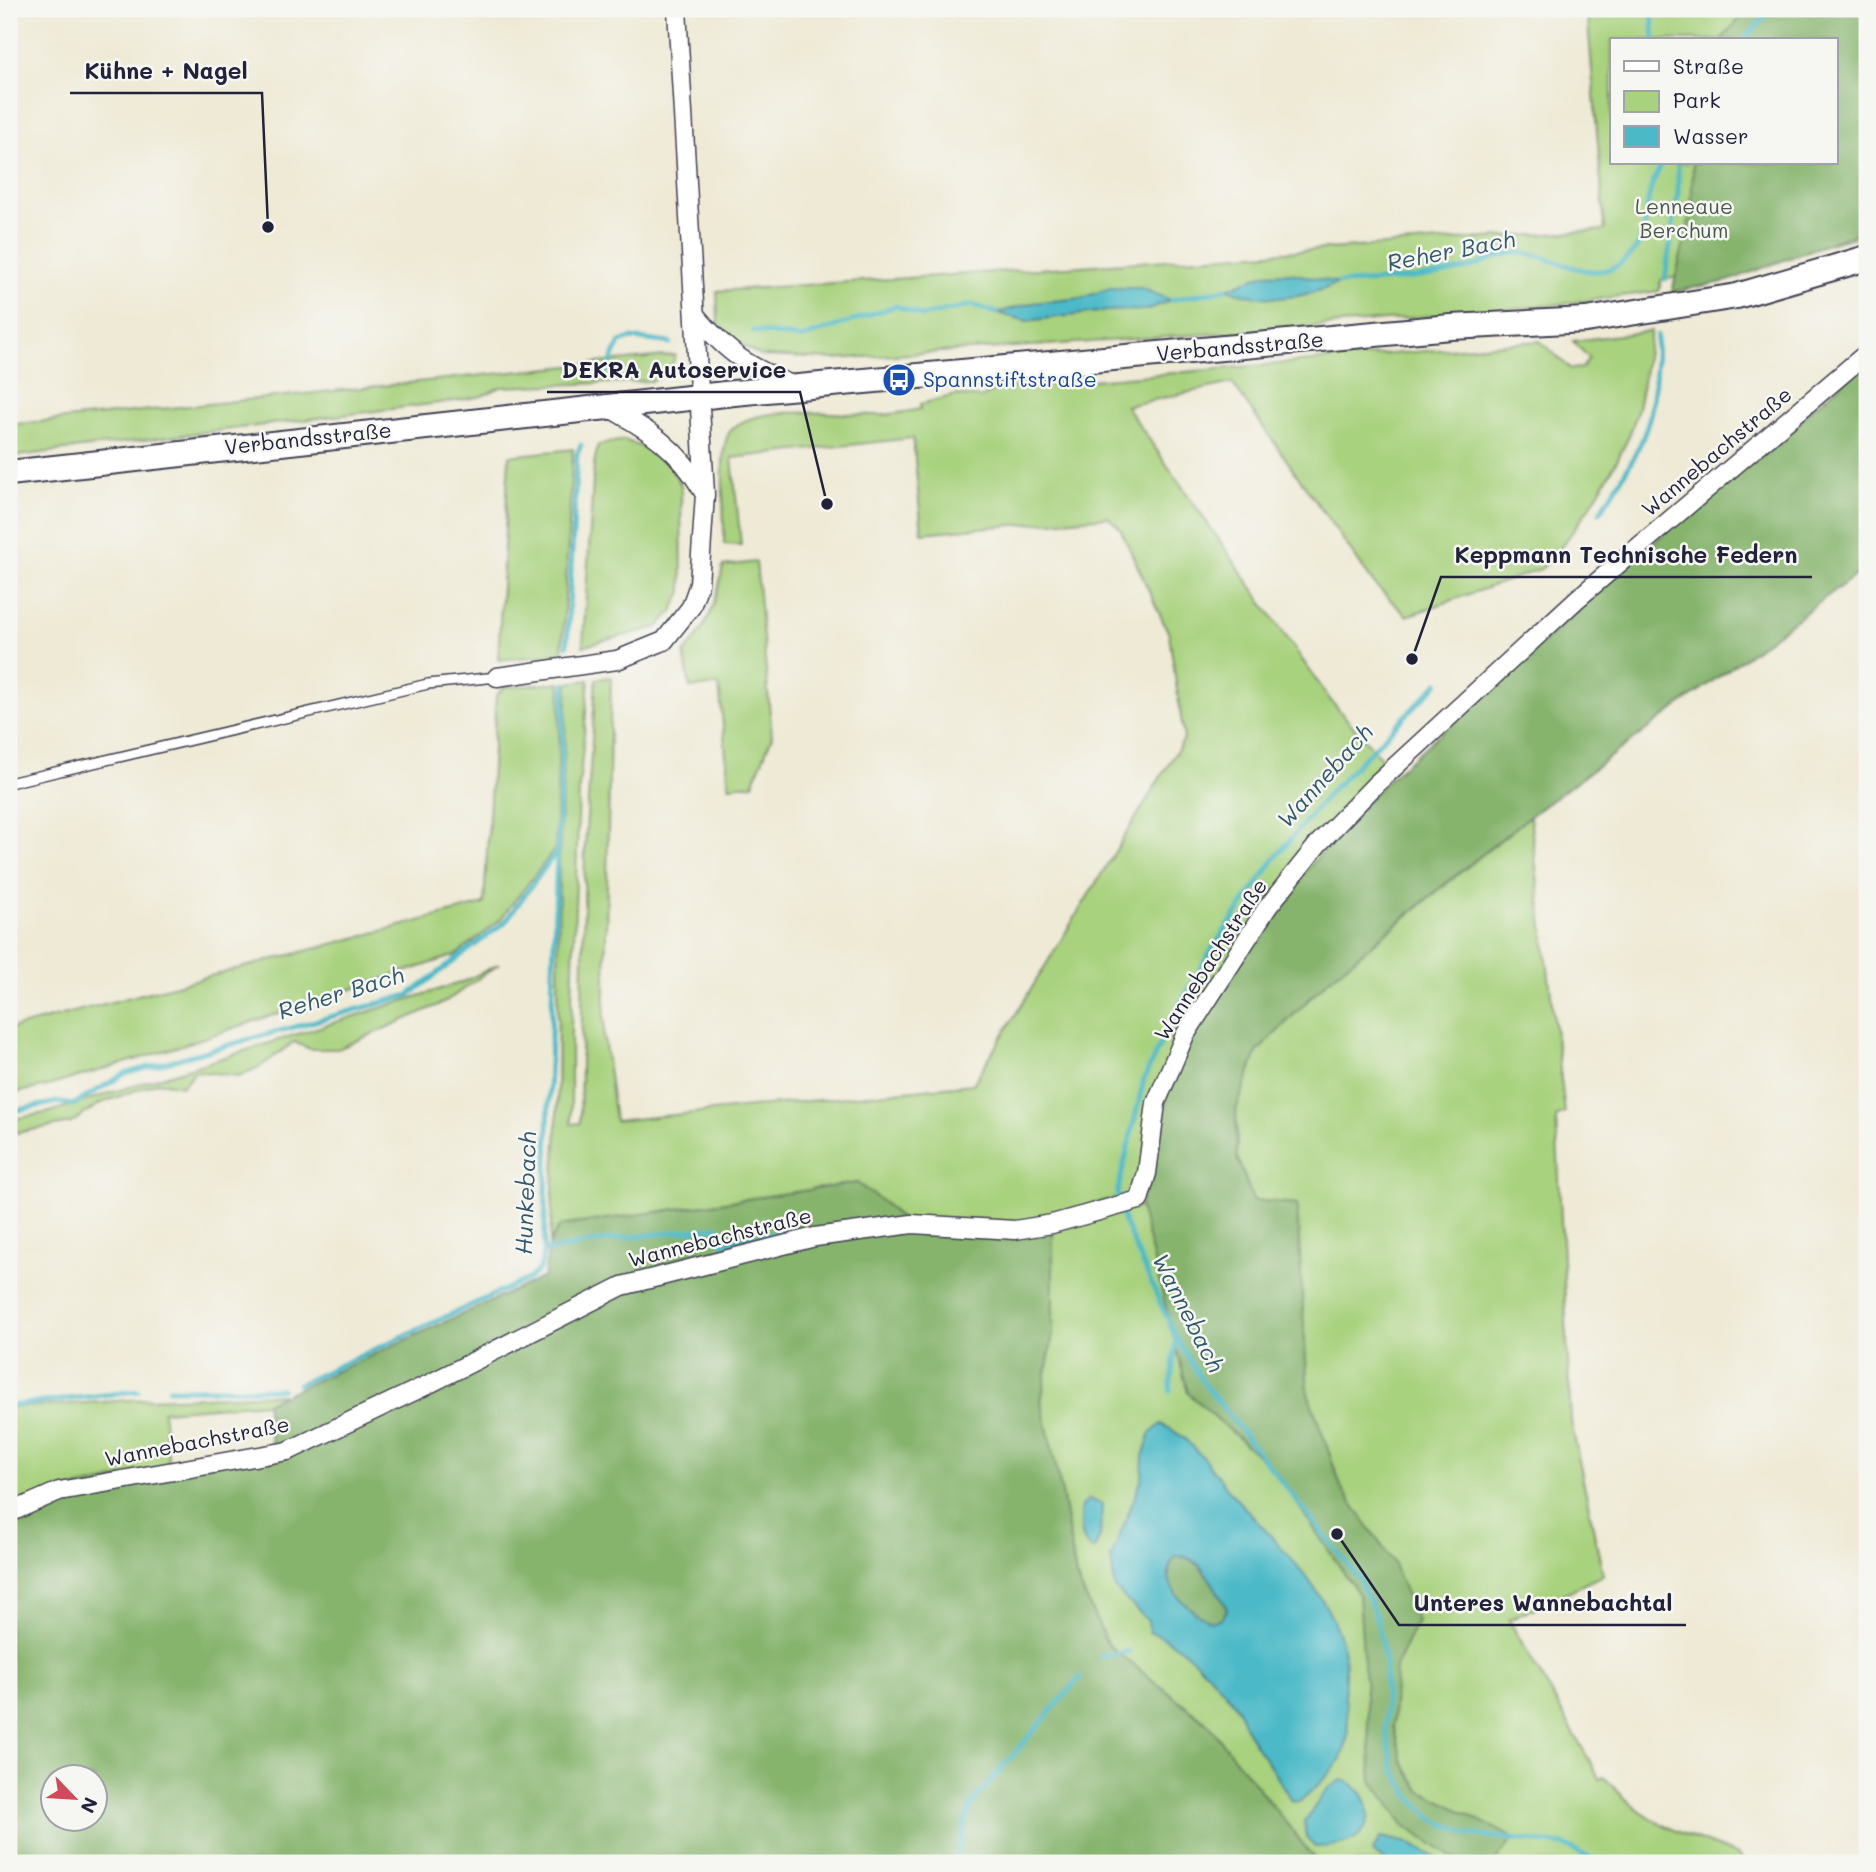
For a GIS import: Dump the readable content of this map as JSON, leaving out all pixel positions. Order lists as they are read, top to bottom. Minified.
{"streets":{"main road":["Verbandsstraße"],"street":["Wannebachstraße"]},"water":["Reher Bach","Wannebach","Hunkebach"],"parks":["Lenneaue Berchum"],"places":{"other":["Kühne + Nagel","DEKRA Autoservice","Keppmann Technische Federn","Unteres Wannebachtal"],"bus stop":["Spannstiftstraße"]},"legend":["Straße","Park","Wasser"],"north":"bottom right"}
